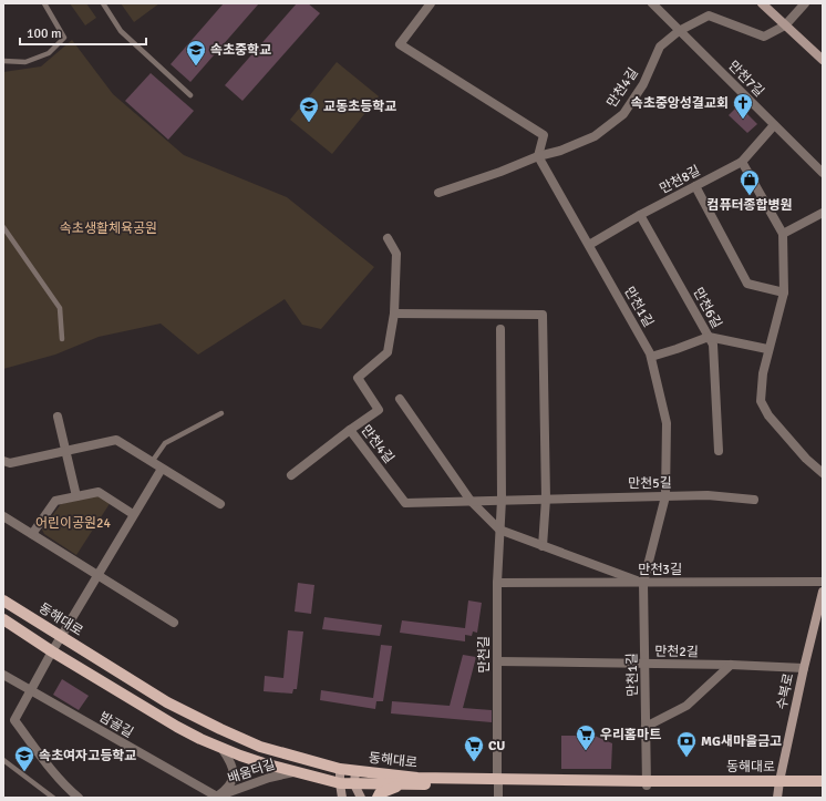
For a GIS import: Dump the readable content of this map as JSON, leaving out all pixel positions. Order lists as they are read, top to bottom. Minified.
{"streets":{"main road":["동해대로"],"street":["만천7길","만천4길","만천8길","만천1길","만천6길","만천5길","만천3길","만천2길","만천길","수복로","밤골길","배움터길"]},"crossings":[["만천7길","만천4길"],["만천7길","만천8길"],["만천4길","만천1길"],["만천4길","만천5길"],["만천8길","만천1길"],["만천8길","만천6길"],["만천1길","만천5길"],["만천1길","만천3길"],["만천1길","동해대로"],["만천1길","만천2길"],["만천5길","만천길"],["만천3길","만천길"],["동해대로","만천길"],["동해대로","수복로"],["동해대로","배움터길"],["만천2길","만천길"],["만천2길","수복로"],["밤골길","배움터길"]],"parks":["속초생활체육공원","어린이공원24"],"places":{"school or university":["속초중학교","교동초등학교","속초여자고등학교"],"church":["속초중앙성결교회"],"shop":["컴퓨터종합병원"],"supermarket":["우리홈마트","CU"],"bank":["MG새마을금고"]},"scale_bar":"100 m"}
